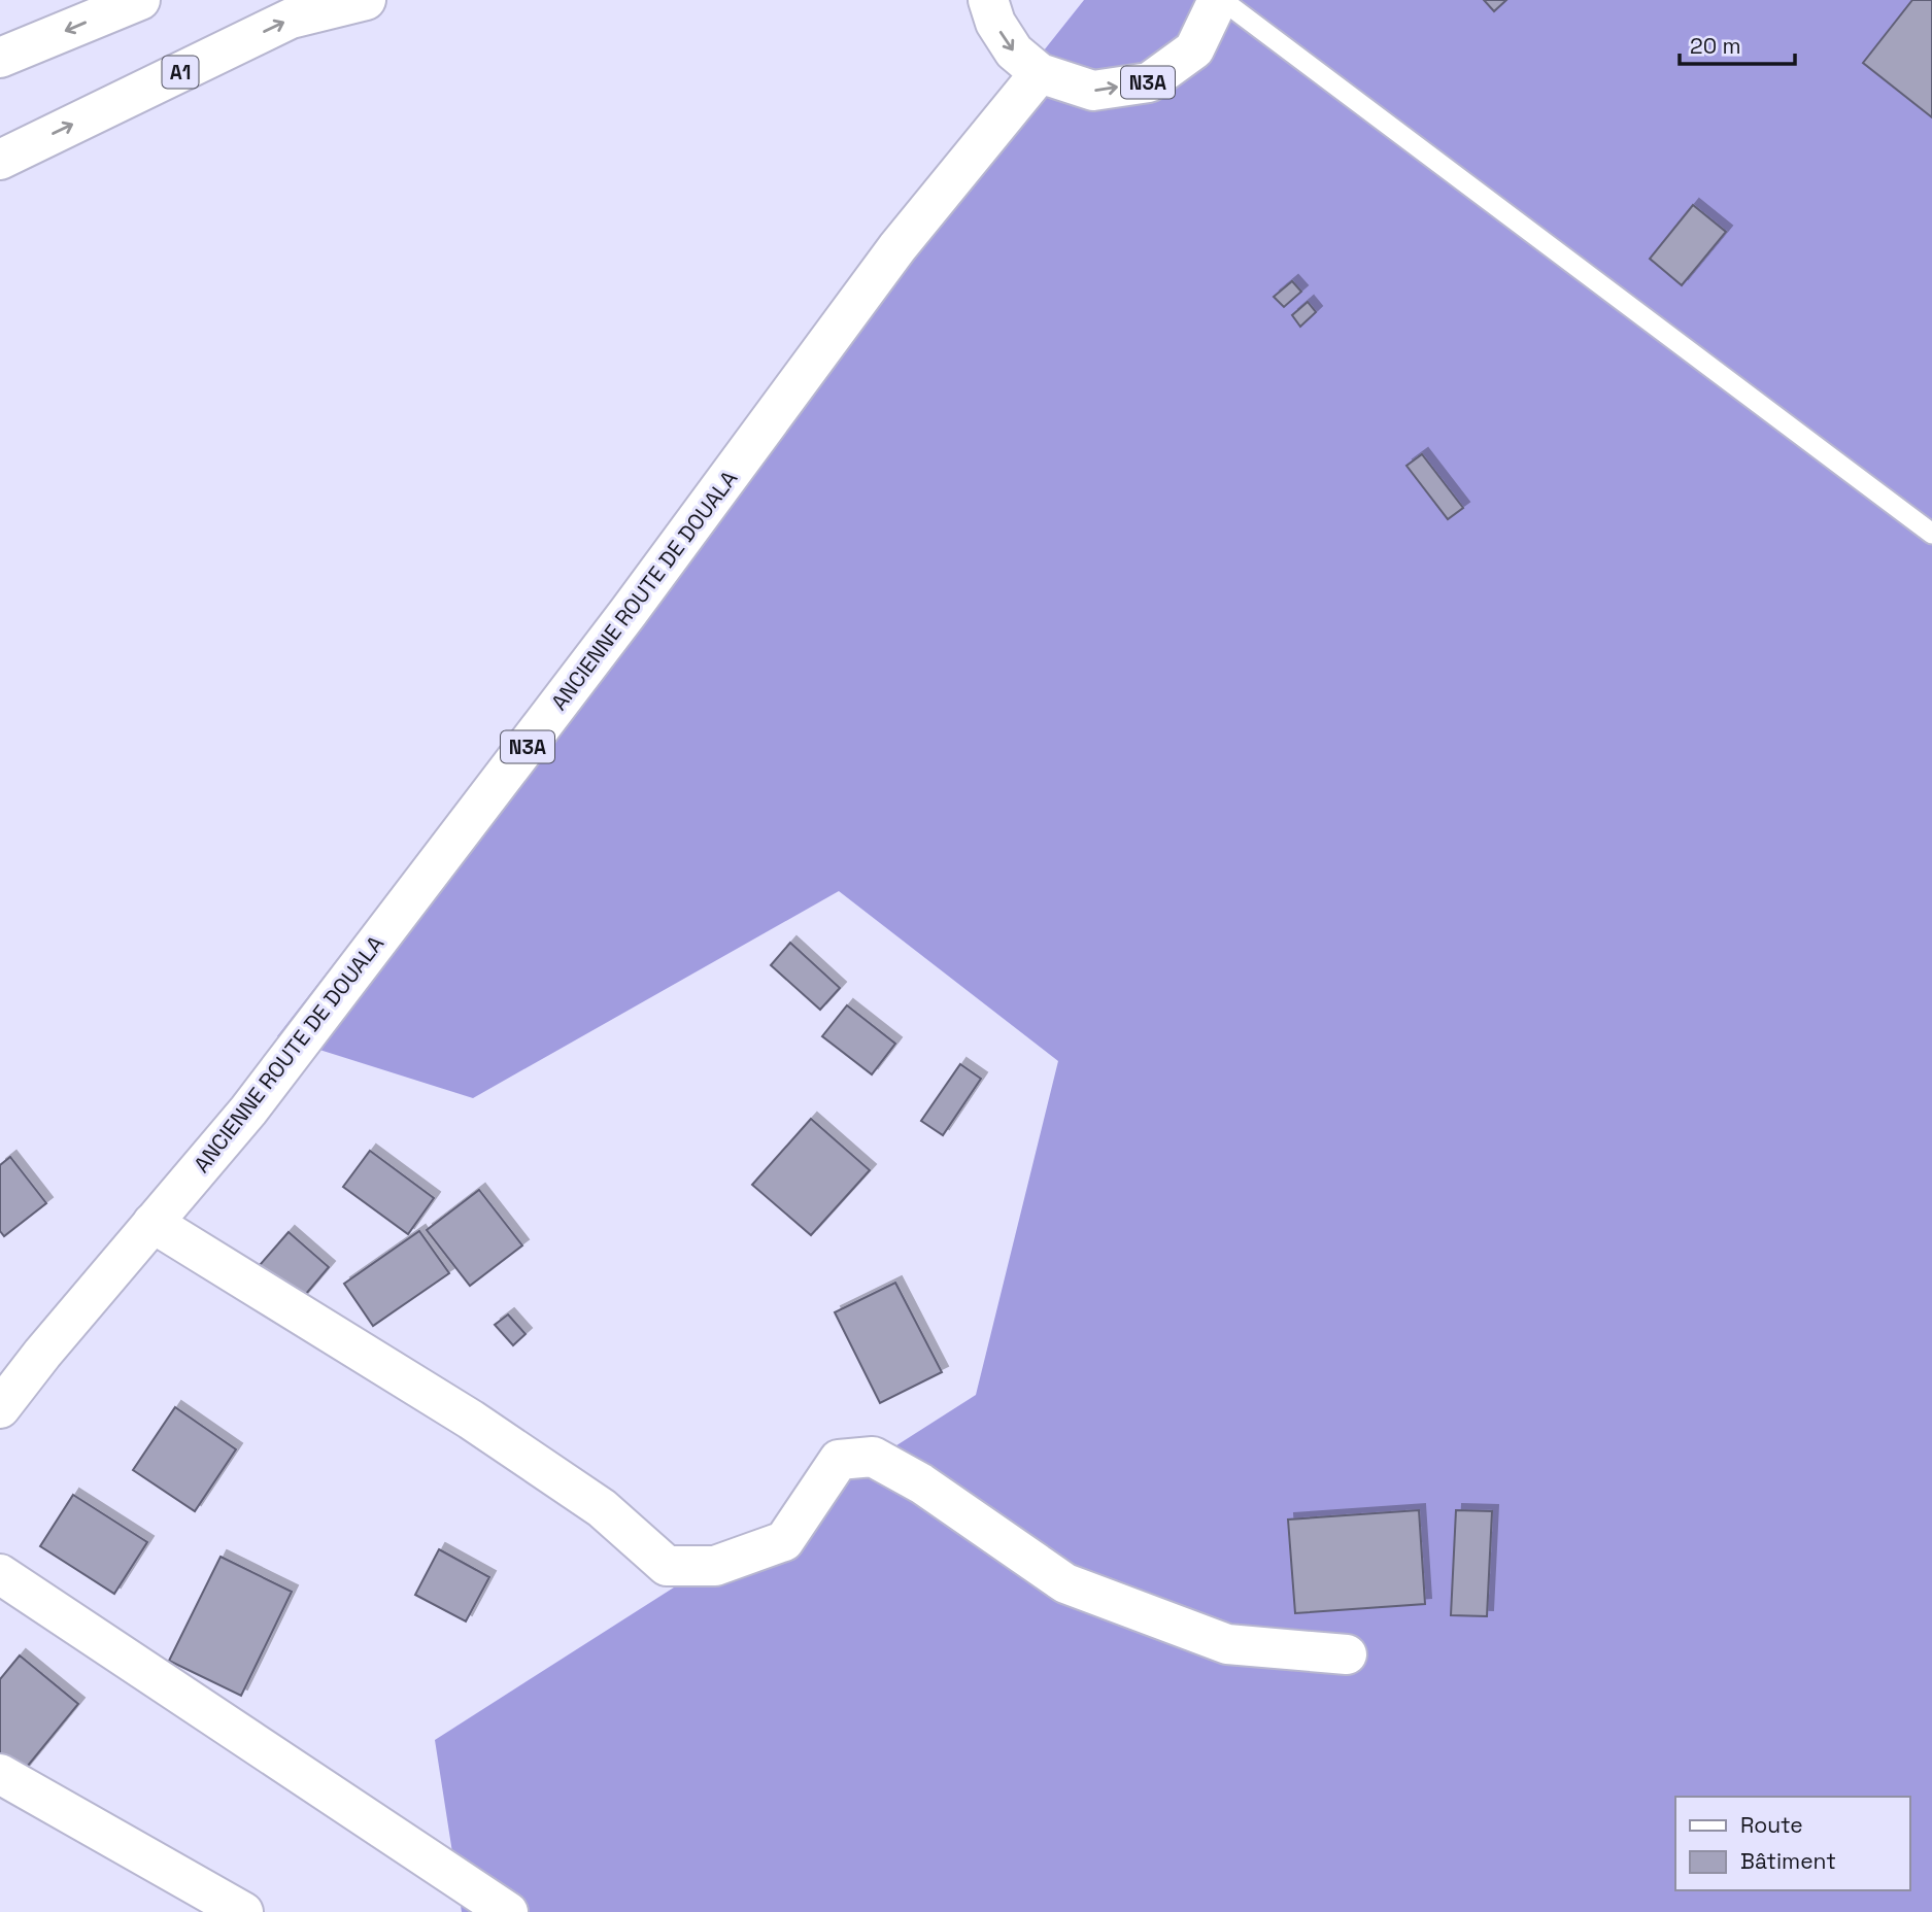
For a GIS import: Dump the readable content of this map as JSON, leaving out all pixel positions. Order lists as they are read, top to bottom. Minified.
{"streets":{"main road":["A1","N3A","ANCIENNE ROUTE DE DOUALA"]},"crossings":[["N3A","ANCIENNE ROUTE DE DOUALA"]],"legend":["Route","Bâtiment"],"scale_bar":"20 m"}
